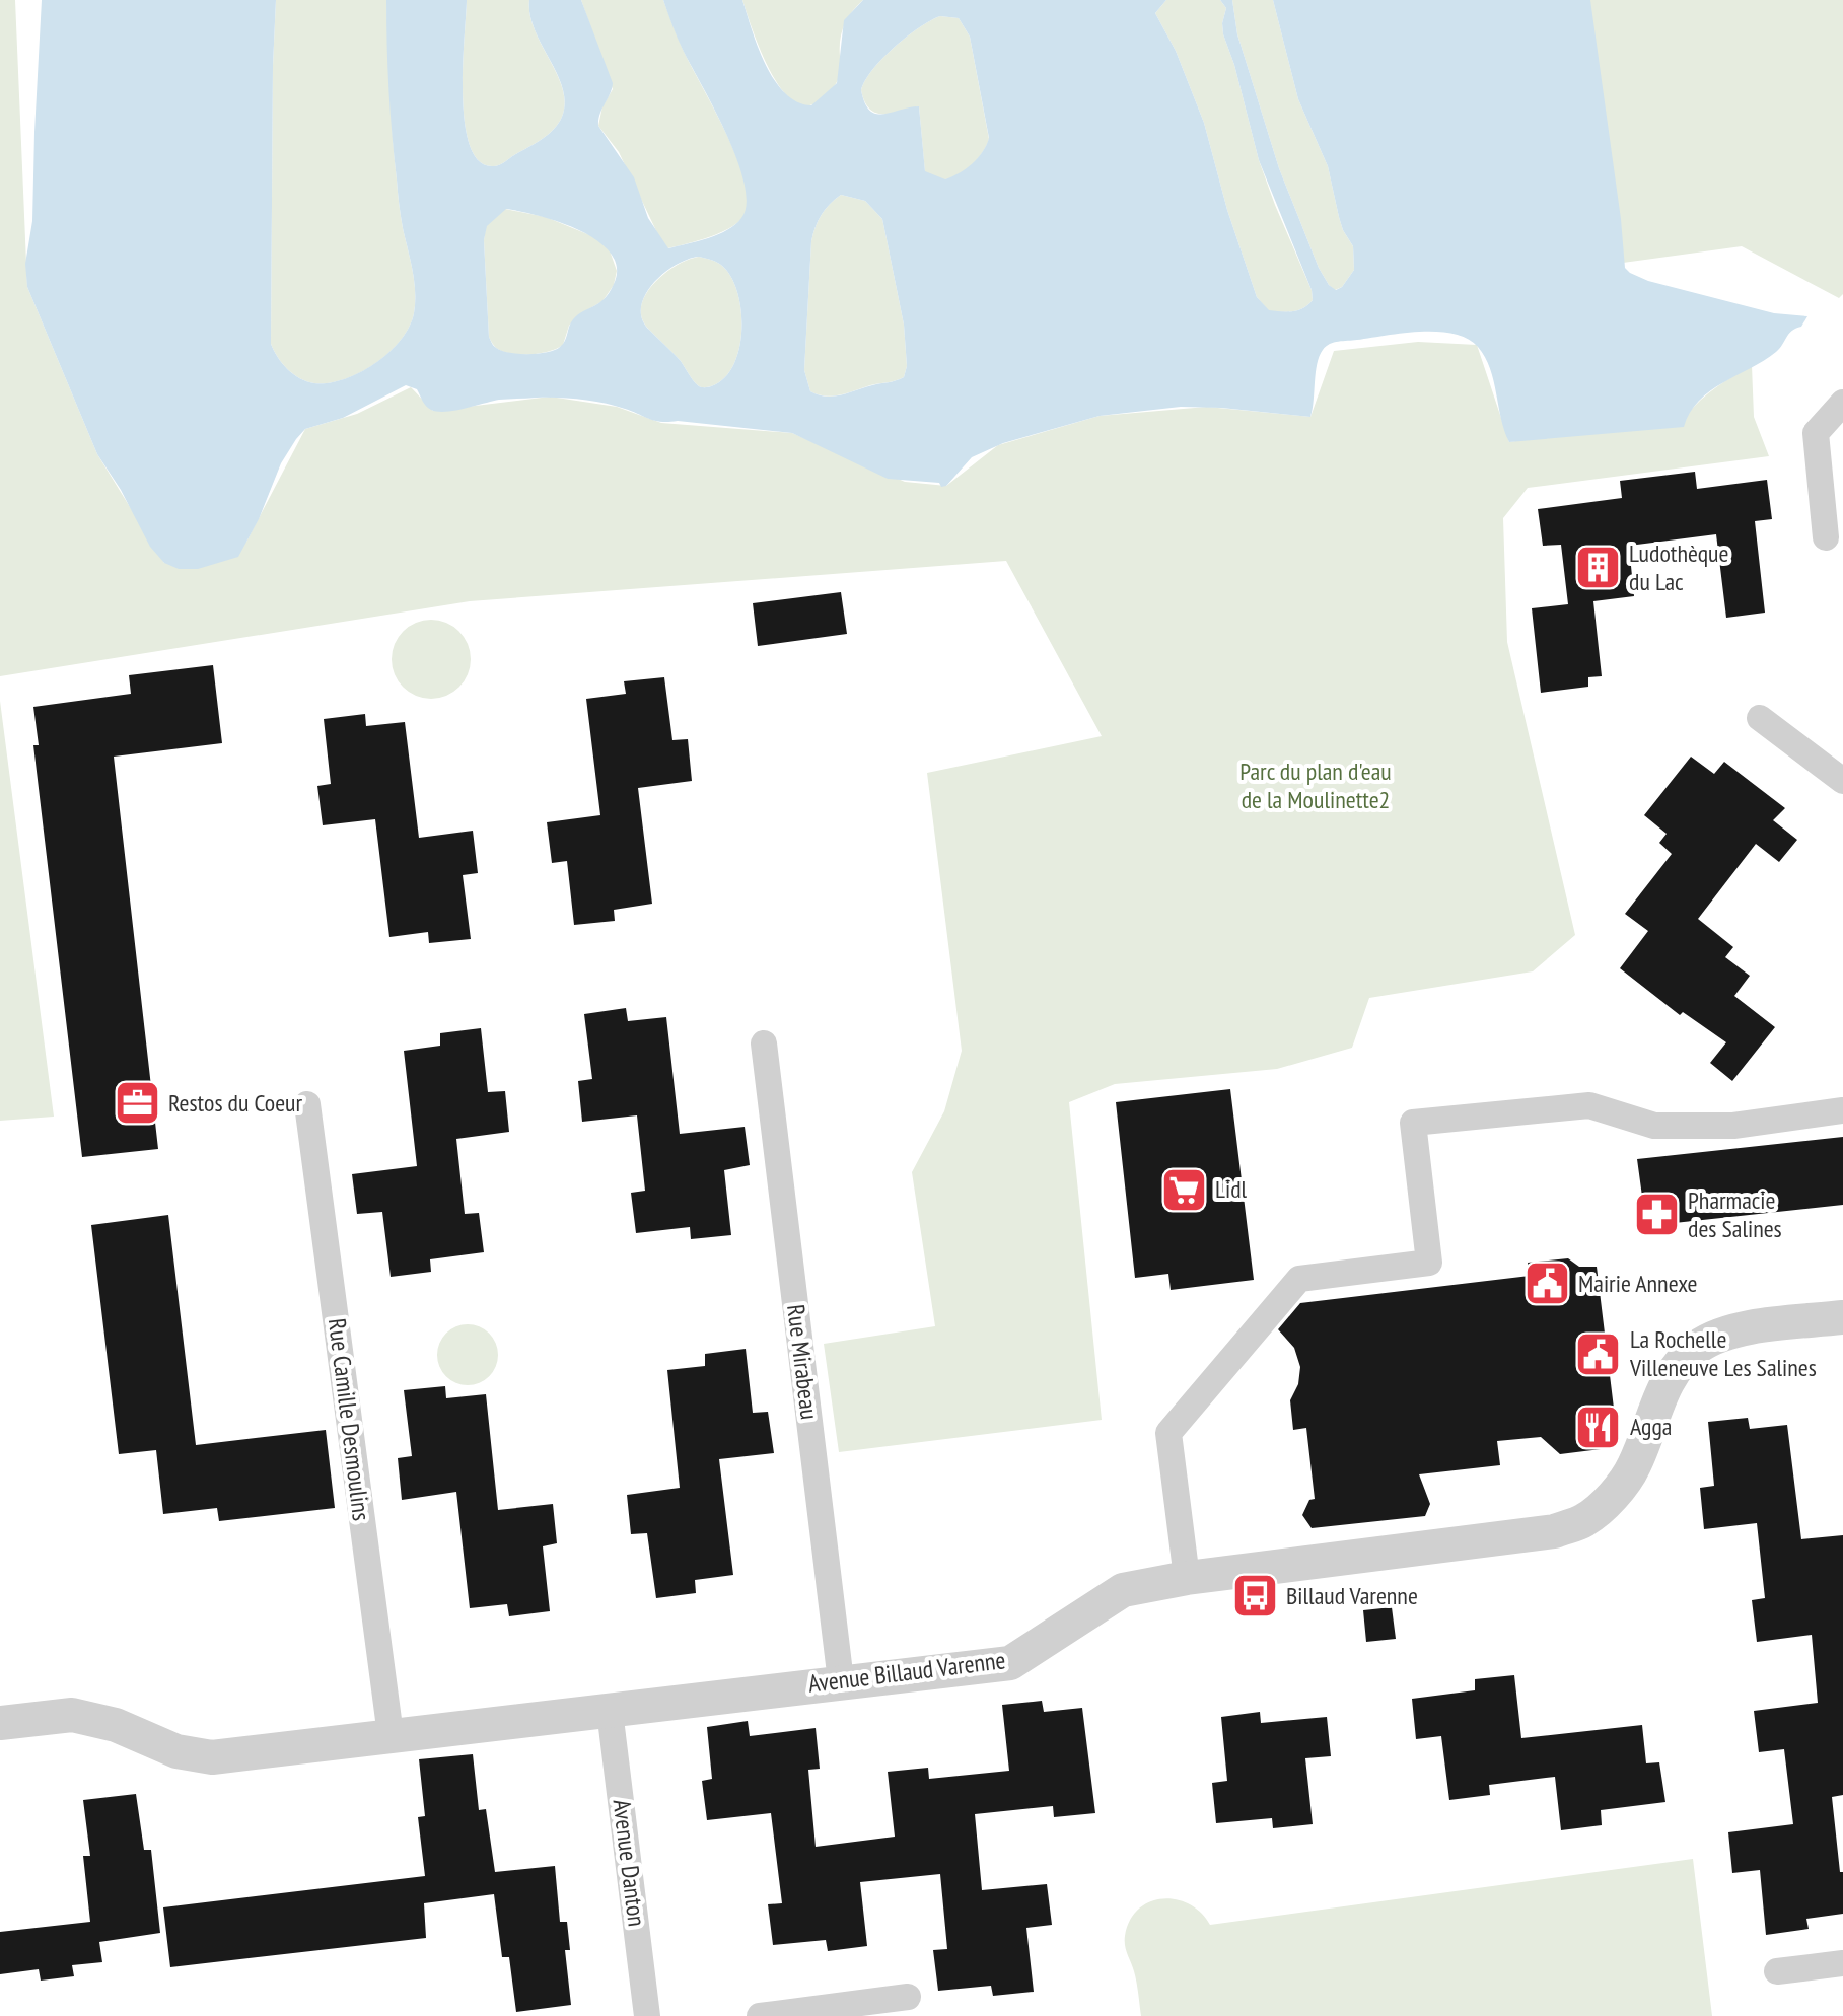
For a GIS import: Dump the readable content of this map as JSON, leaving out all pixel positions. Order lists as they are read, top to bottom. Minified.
{"streets":{"street":["Rue Mirabeau","Rue Camille Desmoulins","Avenue Billaud Varenne","Avenue Danton"]},"crossings":[["Rue Mirabeau","Avenue Billaud Varenne"],["Rue Camille Desmoulins","Avenue Billaud Varenne"],["Avenue Billaud Varenne","Avenue Danton"]],"parks":["Parc du plan d'eau de la Moulinette2"],"places":{"building":["Ludothèque du Lac"],"office":["Restos du Coeur"],"supermarket":["Lidl"],"pharmacy":["Pharmacie des Salines"],"public building":["Mairie Annexe","La Rochelle Villeneuve Les Salines"],"restaurant":["Agga"],"bus stop":["Billaud Varenne"]}}
